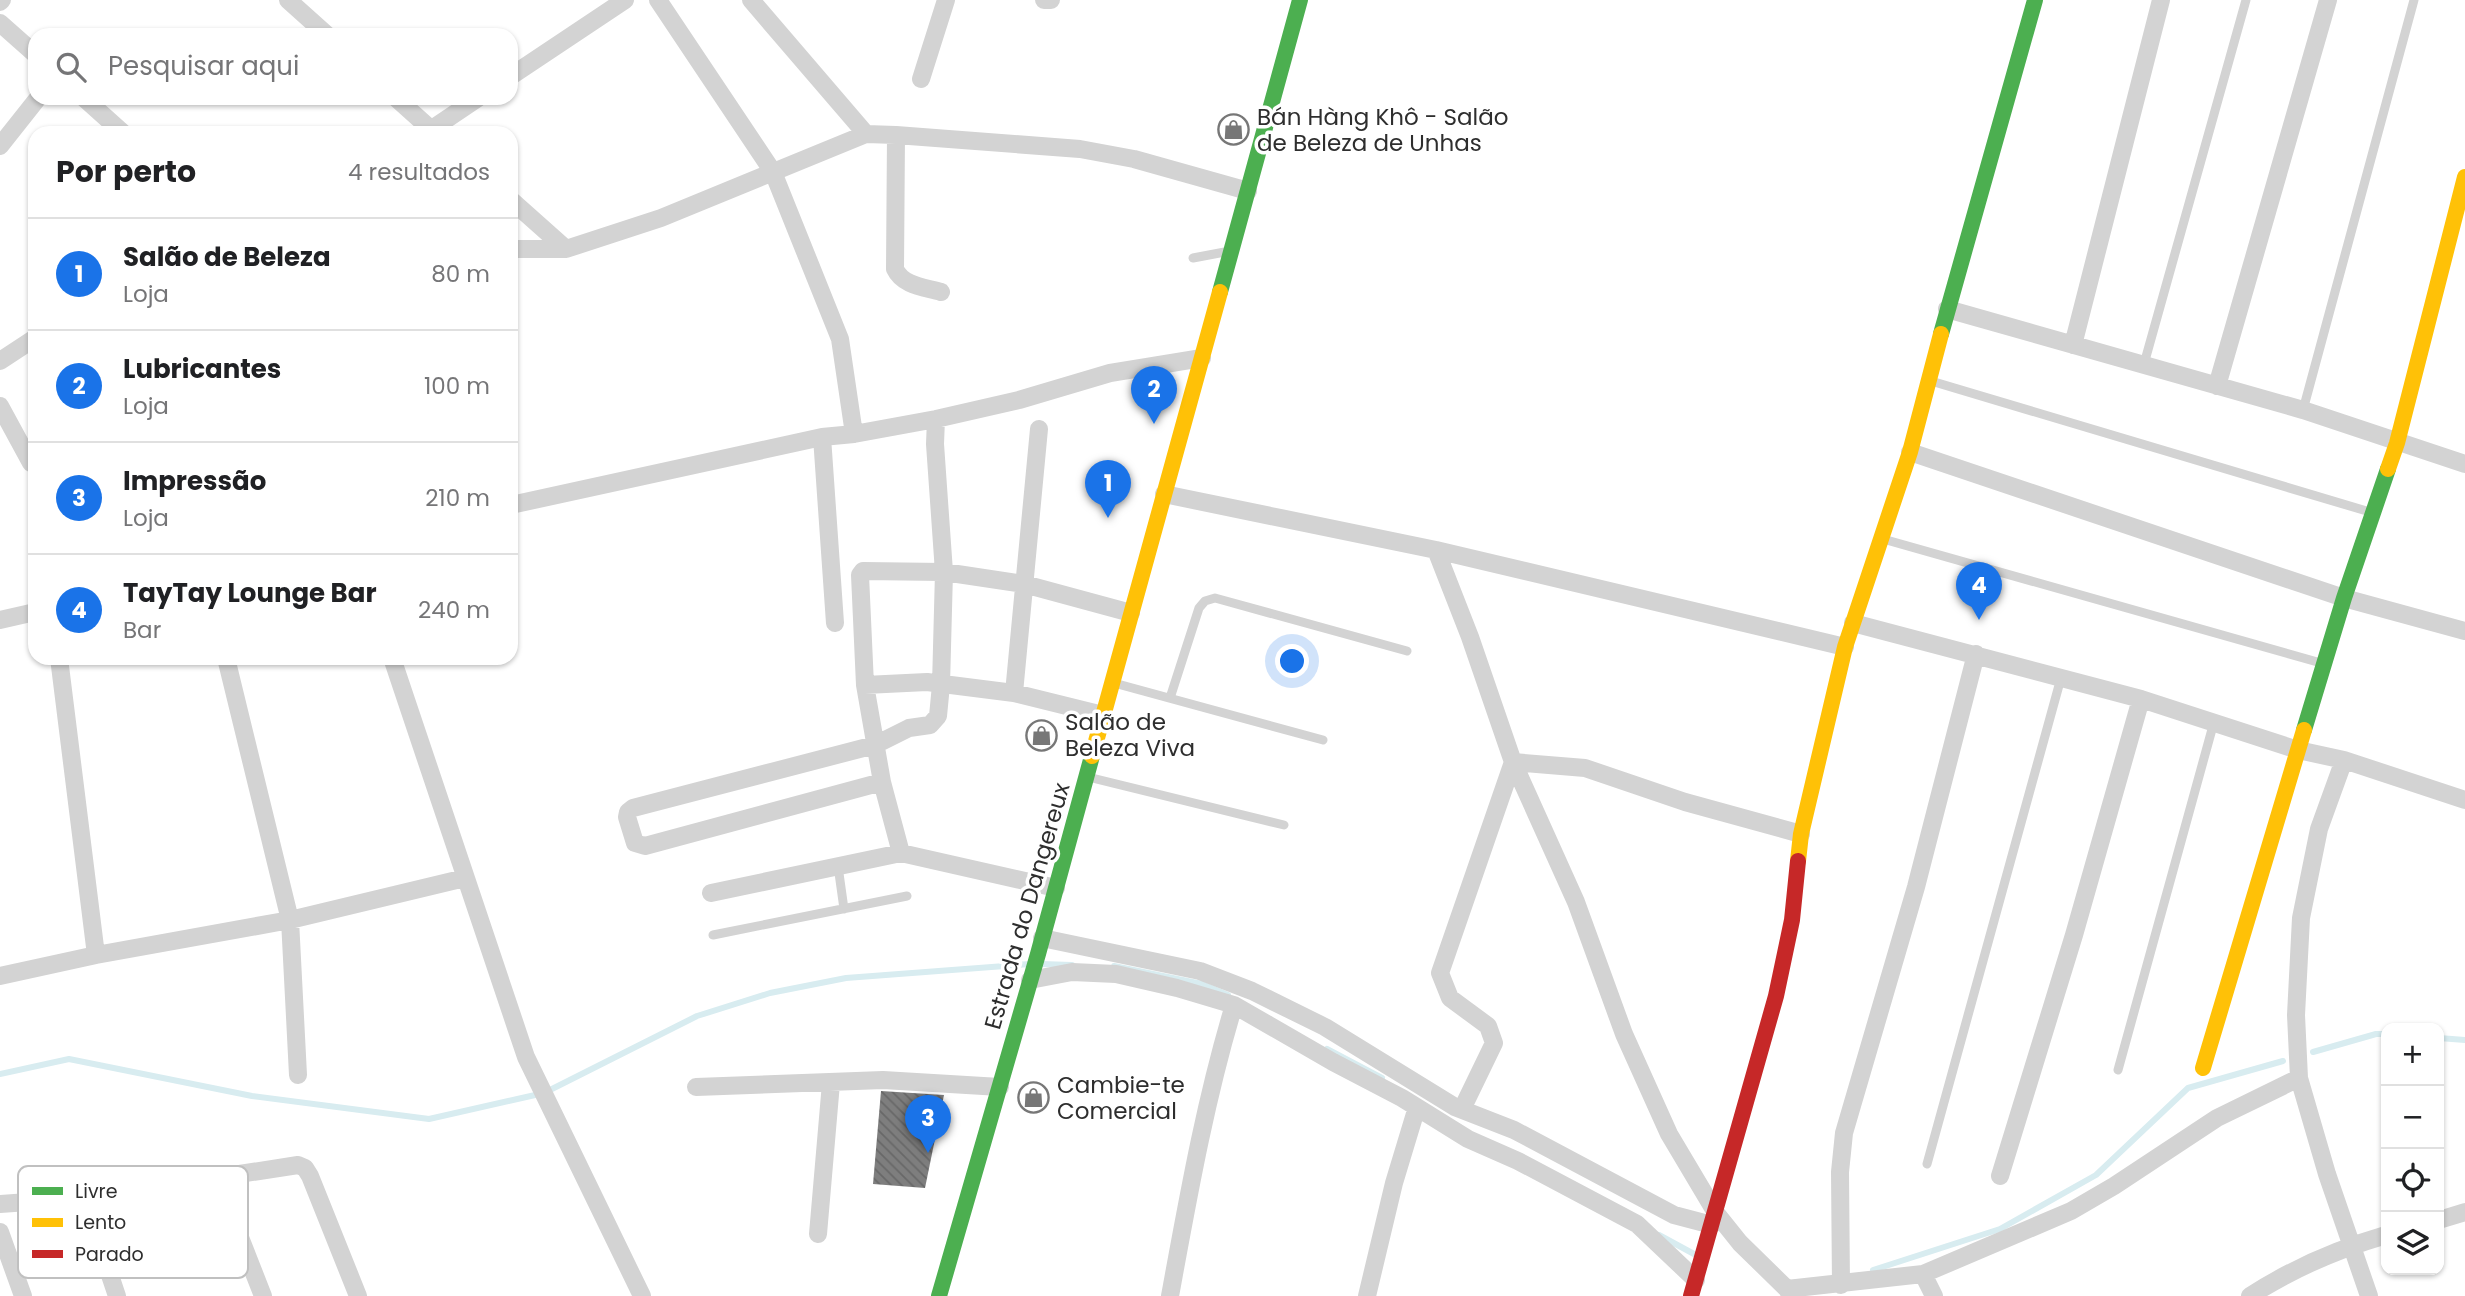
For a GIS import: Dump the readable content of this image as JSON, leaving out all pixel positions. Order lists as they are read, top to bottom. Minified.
{"streets":{"street":["Estrada do Dangereux"]},"places":{"shop":["Bán Hàng Khô - Salão de Beleza de Unhas","Salão de Beleza Viva","Cambie-te Comercial"]},"legend":["Livre","Lento","Parado"],"page":{"search":"Pesquisar aqui","heading":["Por perto","4 resultados"],"list":[{"mark":"1","name":"Salão de Beleza","note":"Loja","value":"80 m"},{"mark":"2","name":"Lubricantes","note":"Loja","value":"100 m"},{"mark":"3","name":"Impressão","note":"Loja","value":"210 m"},{"mark":"4","name":"TayTay Lounge Bar","note":"Bar","value":"240 m"}],"pins":["2","1","4","3"],"map_buttons":["+","−"]}}
